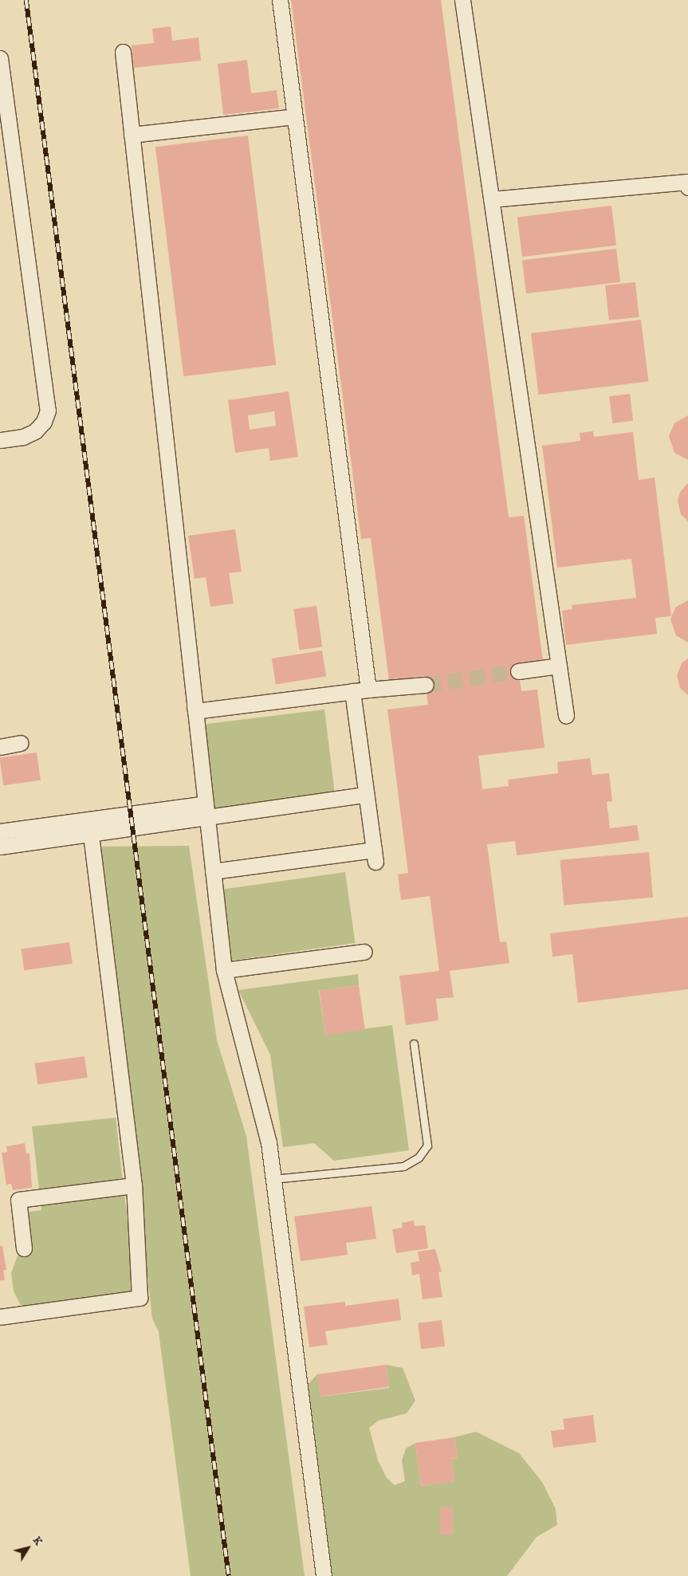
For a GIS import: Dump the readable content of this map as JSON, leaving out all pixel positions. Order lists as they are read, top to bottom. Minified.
{"north":"top right"}
